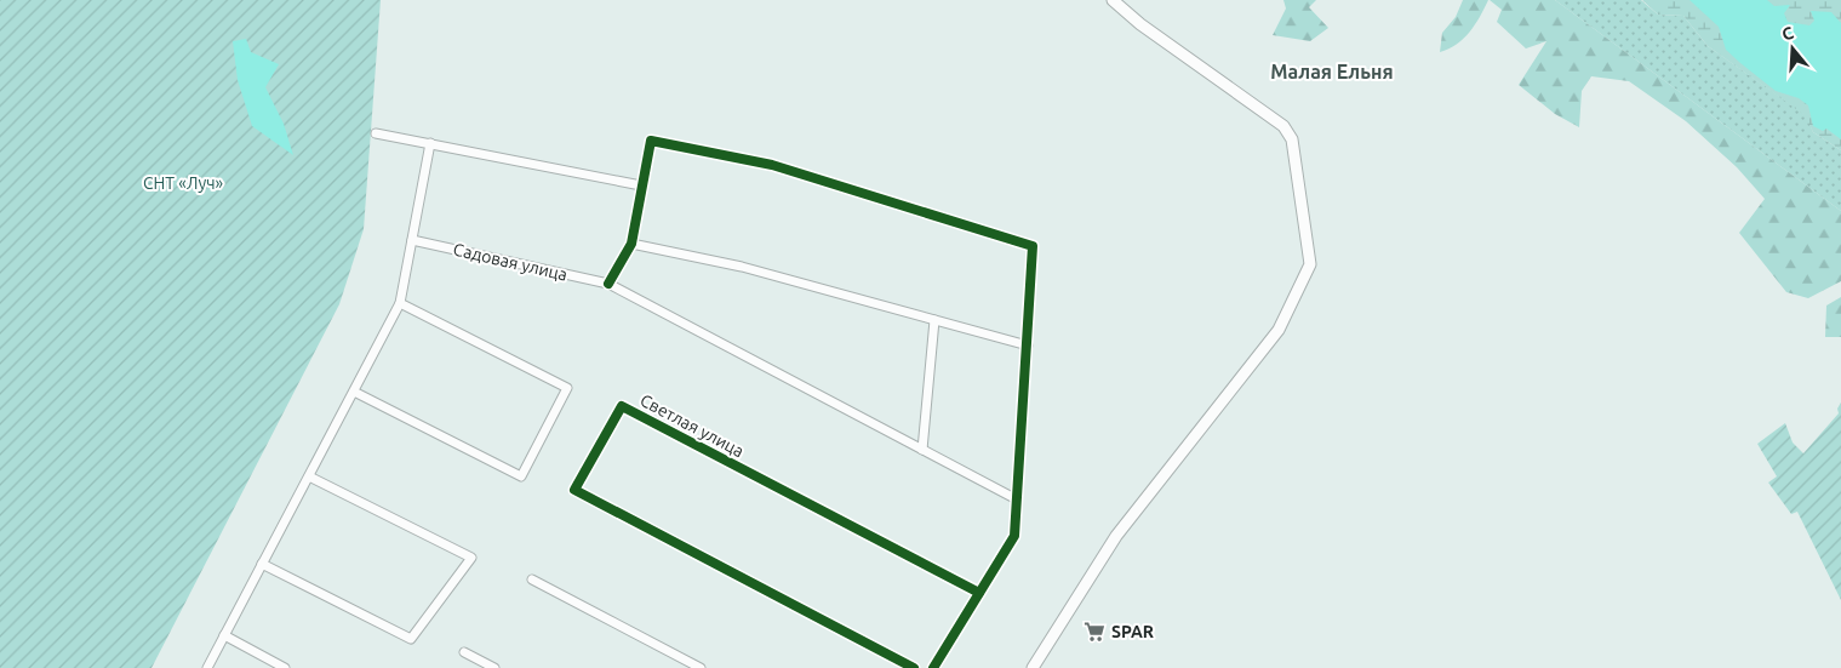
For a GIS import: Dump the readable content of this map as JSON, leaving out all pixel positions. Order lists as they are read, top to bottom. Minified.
{"streets":{"street":["Садовая улица","Светлая улица"]},"districts":["Малая Ельня"],"parks":["СНТ «Луч»"],"places":{"supermarket":["SPAR"]},"north":"top"}
